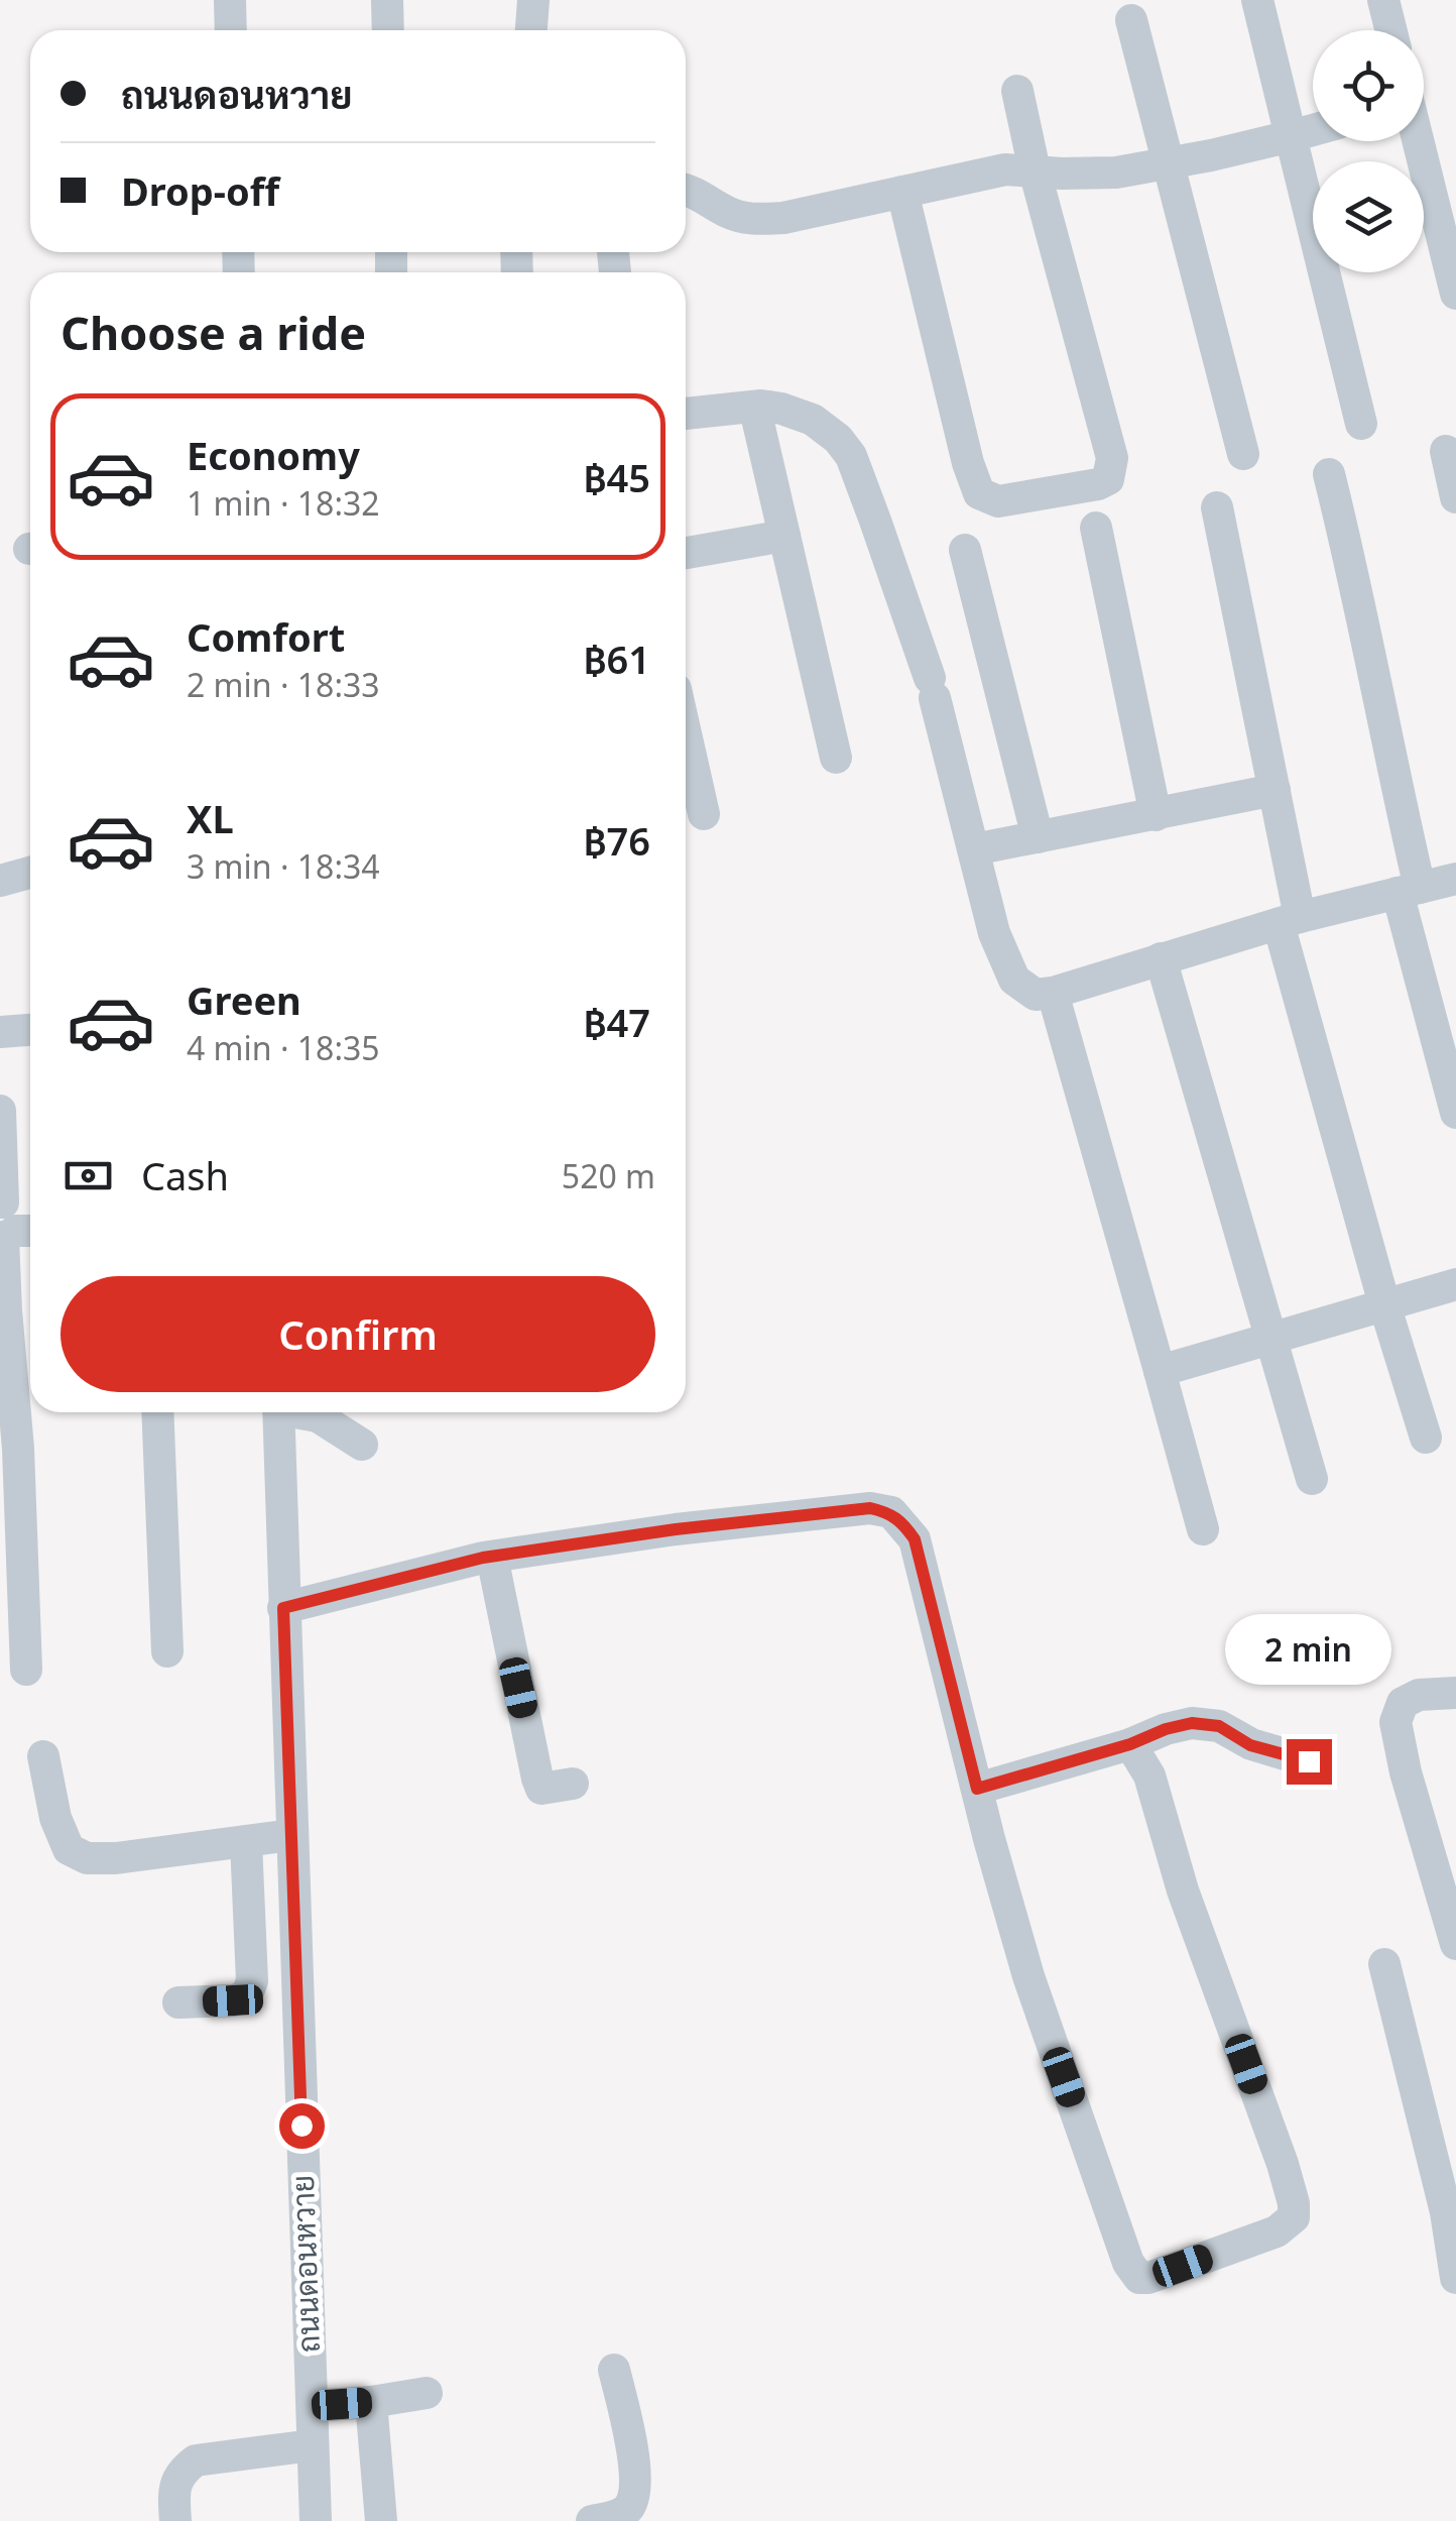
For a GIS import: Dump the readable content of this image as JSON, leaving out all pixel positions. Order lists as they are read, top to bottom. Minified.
{"streets":{"street":["ถนนดอนหวาย"]},"page":{"banner":["ถนนดอนหวาย","Drop-off"],"heading":"Choose a ride","list":[{"name":"Economy","note":"1 min · 18:32","value":"฿45"},{"name":"Comfort","note":"2 min · 18:33","value":"฿61"},{"name":"XL","note":"3 min · 18:34","value":"฿76"},{"name":"Green","note":"4 min · 18:35","value":"฿47"}],"pay":["Cash","520 m"],"buttons":"Confirm","bubble":"2 min"}}
